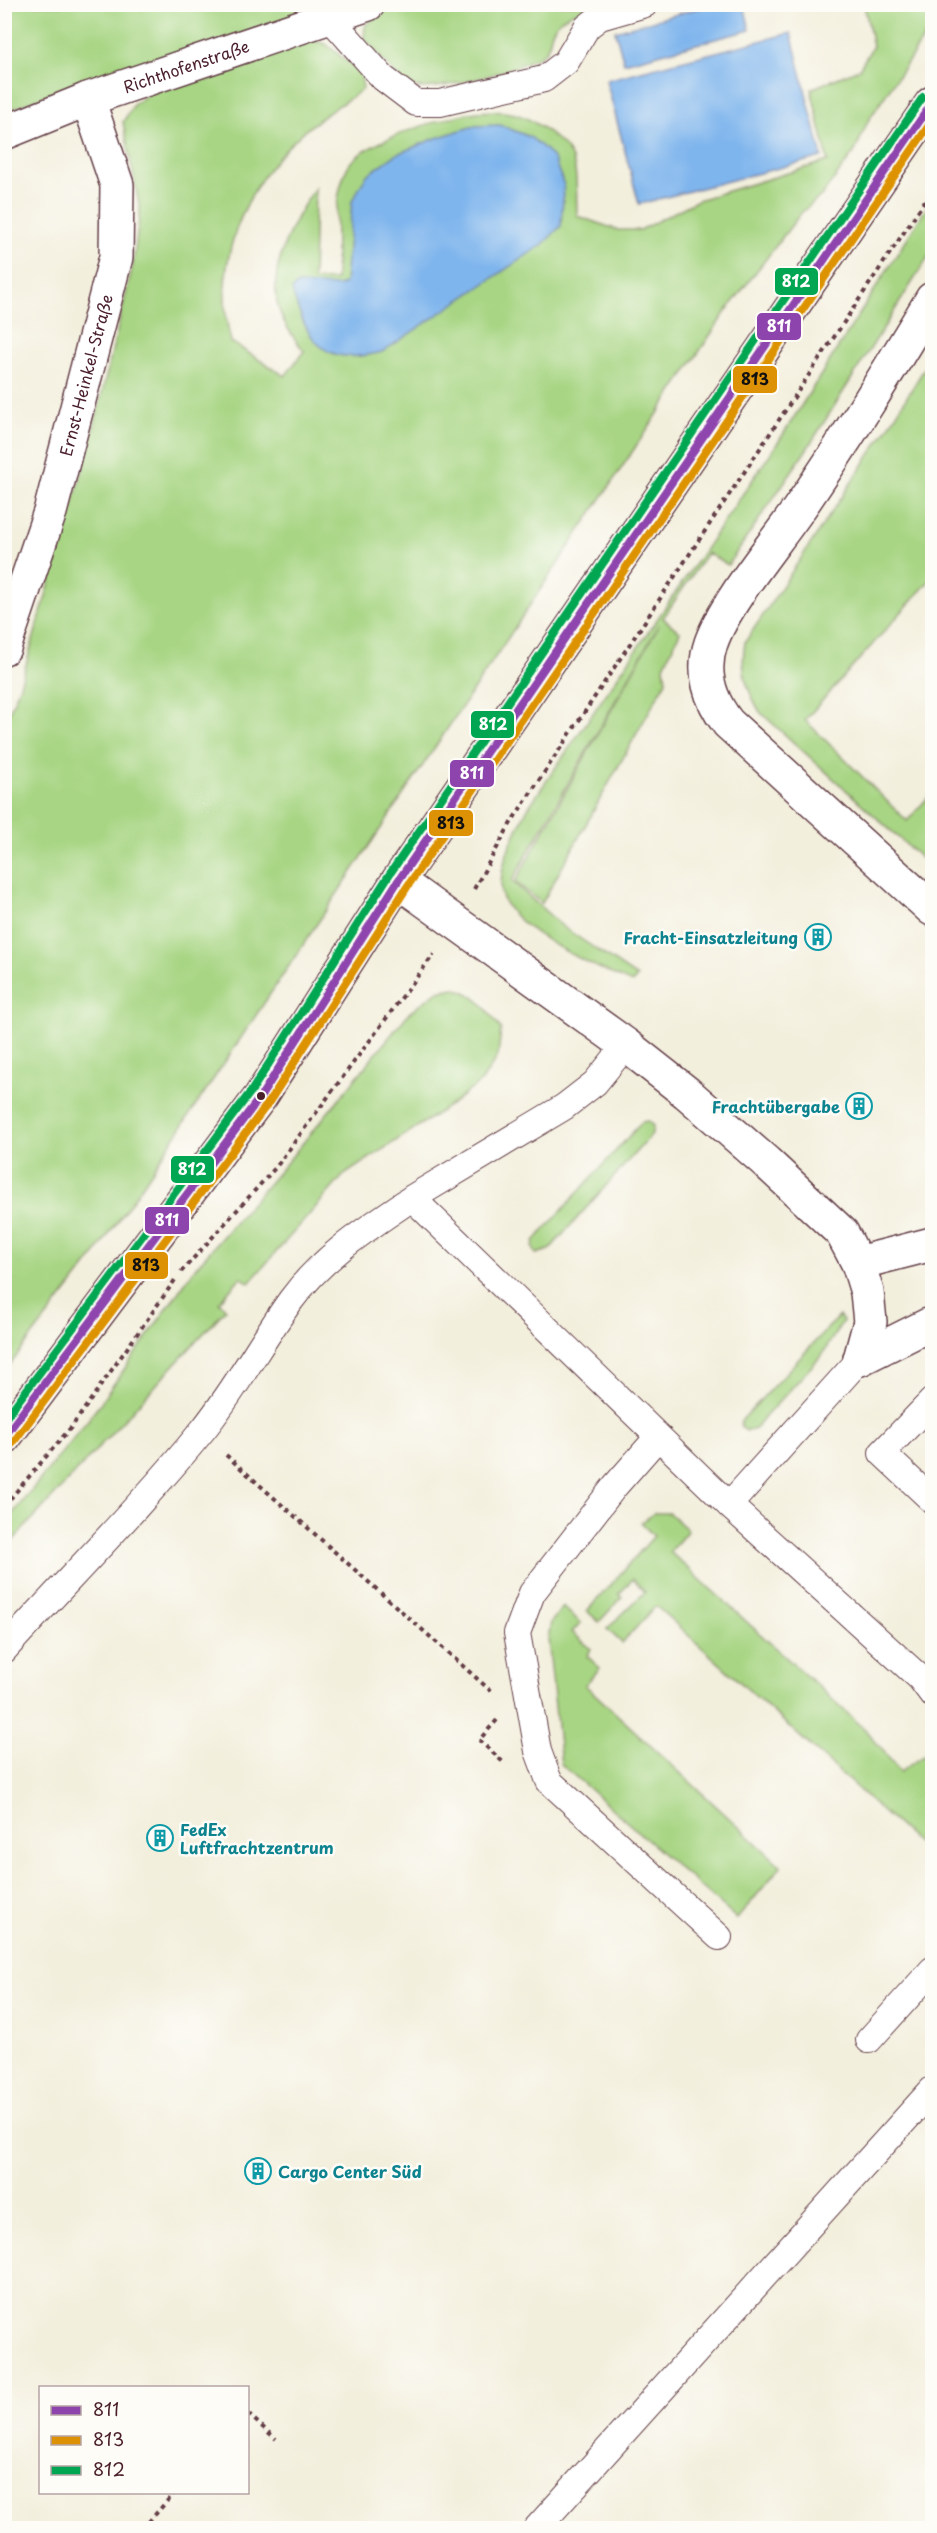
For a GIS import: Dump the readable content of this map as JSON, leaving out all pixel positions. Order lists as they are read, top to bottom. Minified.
{"streets":{"street":["Richthofenstraße","Ernst-Heinkel-Straße"]},"crossings":[["Richthofenstraße","Ernst-Heinkel-Straße"]],"places":{"building":["Fracht-Einsatzleitung","Frachtübergabe","FedEx Luftfrachtzentrum","Cargo Center Süd"]},"lines":["transit line 812","transit line 811","transit line 813"],"legend":["811","813","812"]}
